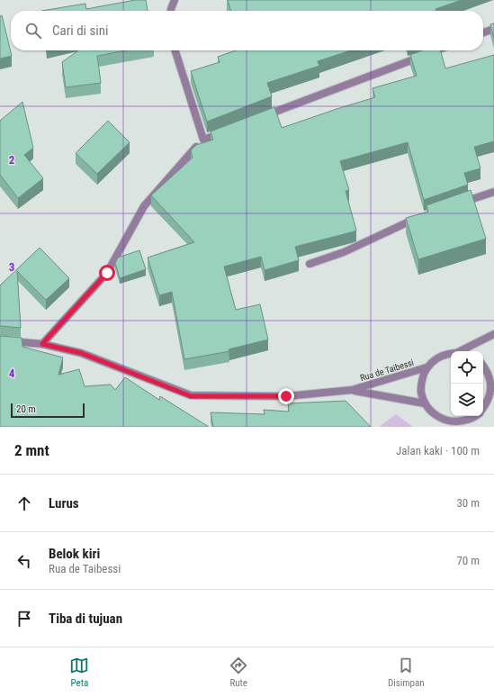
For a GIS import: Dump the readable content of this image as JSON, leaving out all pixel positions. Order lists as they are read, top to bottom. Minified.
{"streets":{"street":["Rua de Taibessi"]},"scale_bar":"20 m","page":{"search":"Cari di sini","scale":"20 m","heading":["2 mnt","Jalan kaki · 100 m"],"list":[["Lurus","30 m"],["Belok kiri","Rua de Taibessi","70 m"],"Tiba di tujuan"],"nav":["Peta","Rute","Disimpan"]},"grid":{"rows":["2","3","4"]}}
